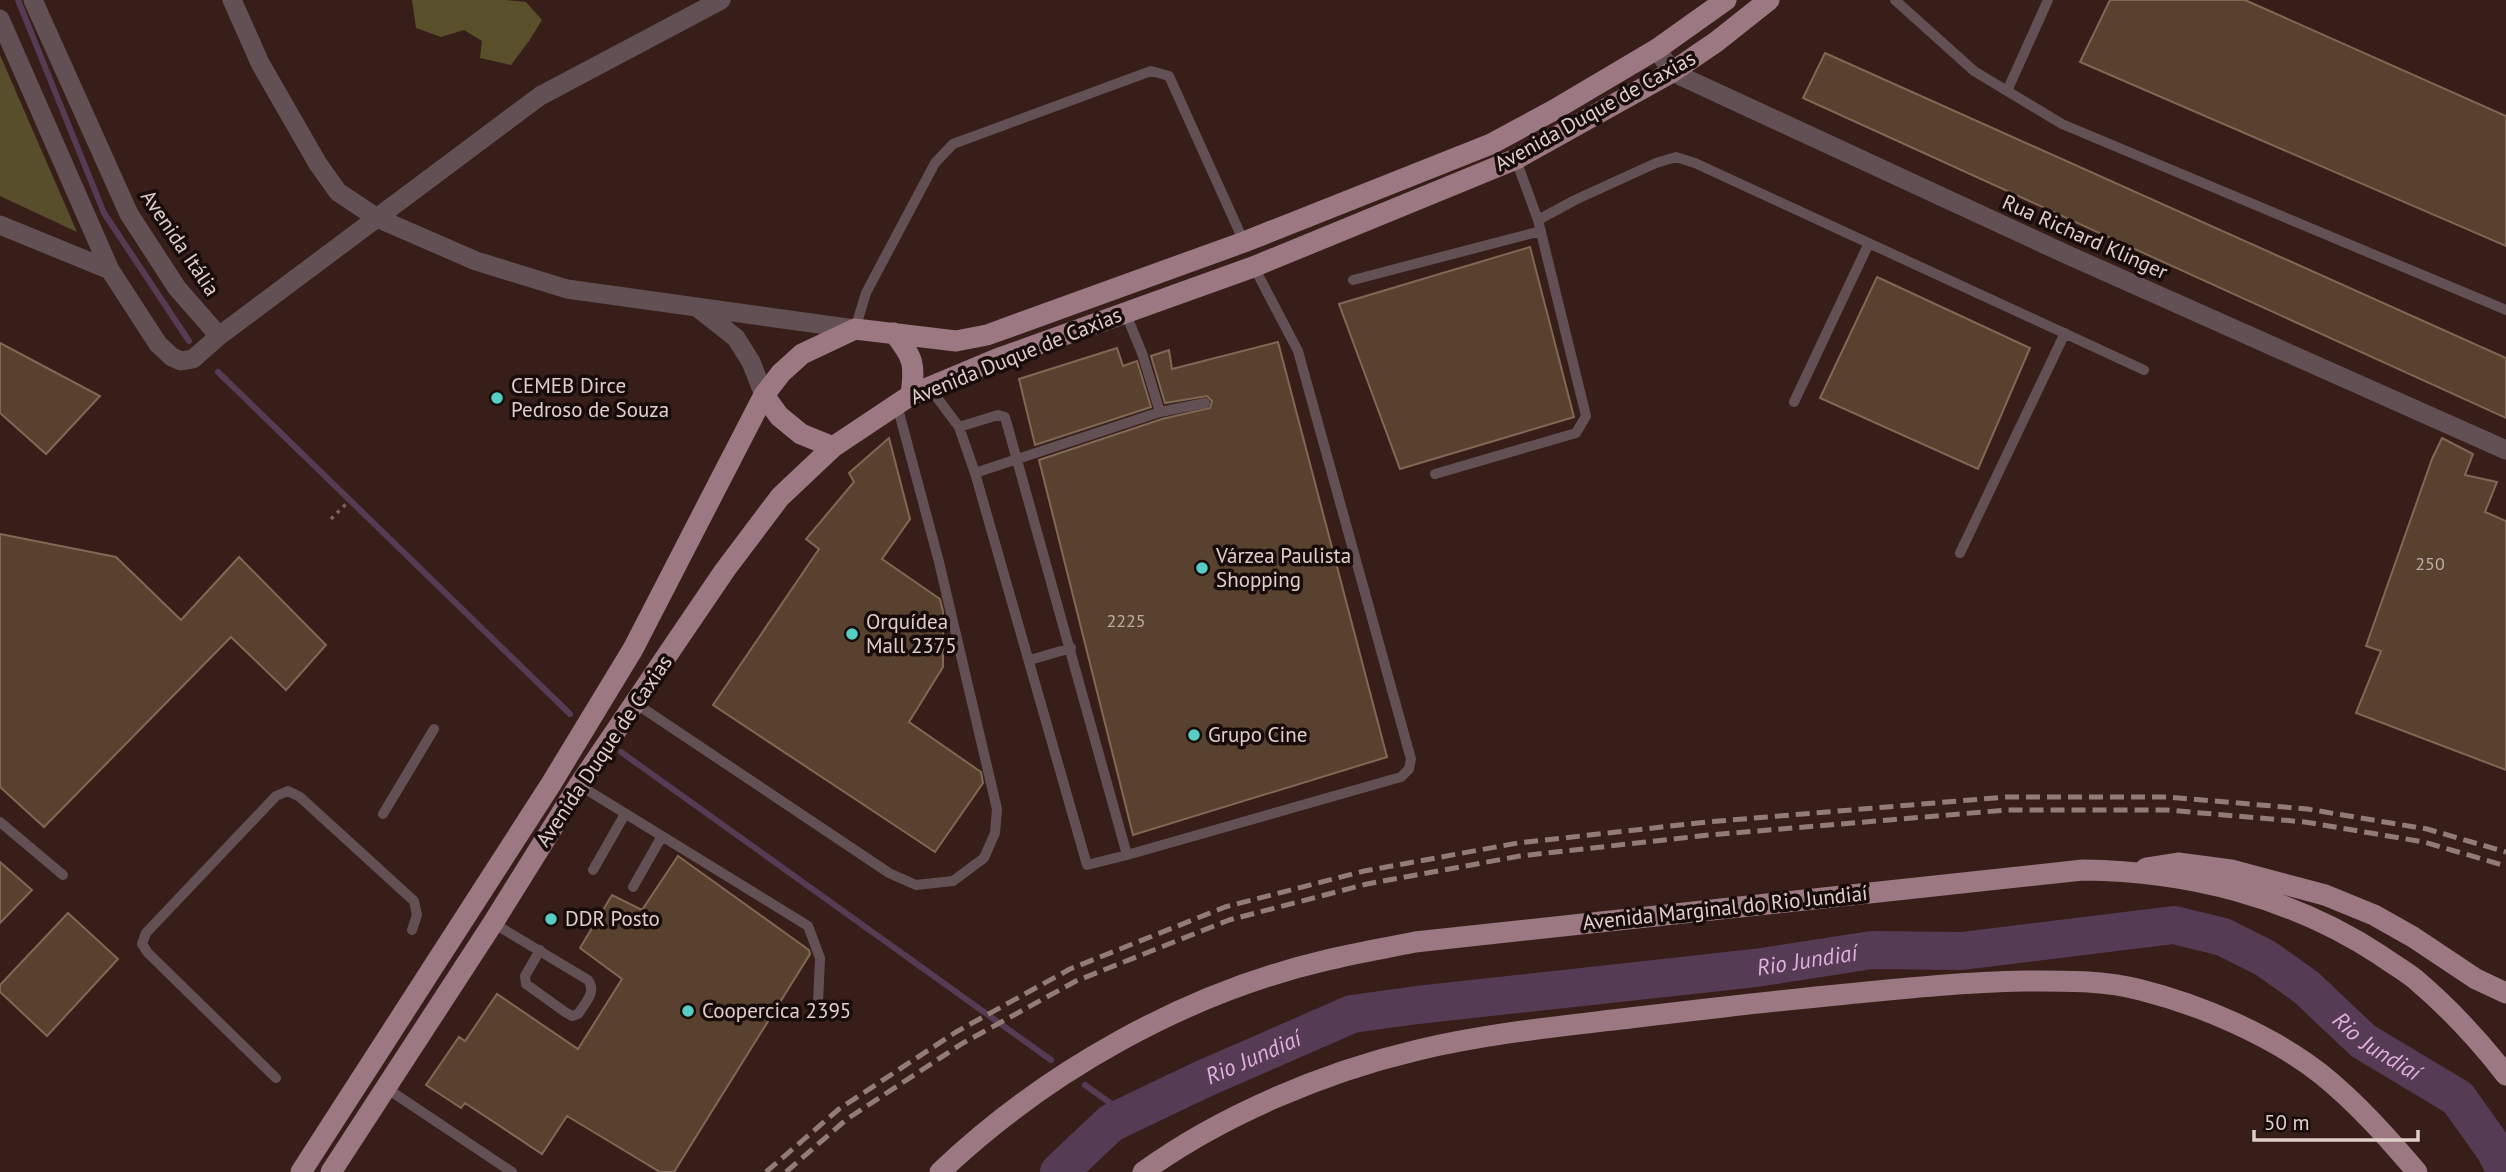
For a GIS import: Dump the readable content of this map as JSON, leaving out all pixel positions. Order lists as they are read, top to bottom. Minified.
{"streets":{"main road":["Avenida Duque de Caxias","Avenida Marginal do Rio Jundiaí"],"street":["Rua Richard Klinger","Avenida Itália"]},"crossings":[["Avenida Duque de Caxias","Rua Richard Klinger"]],"water":["Rio Jundiaí"],"places":["CEMEB Dirce Pedroso de Souza","Várzea Paulista Shopping","Orquídea Mall 2375","Grupo Cine","DDR Posto","Coopercica 2395"],"house_numbers":["250","2225"],"scale_bar":"50 m"}
